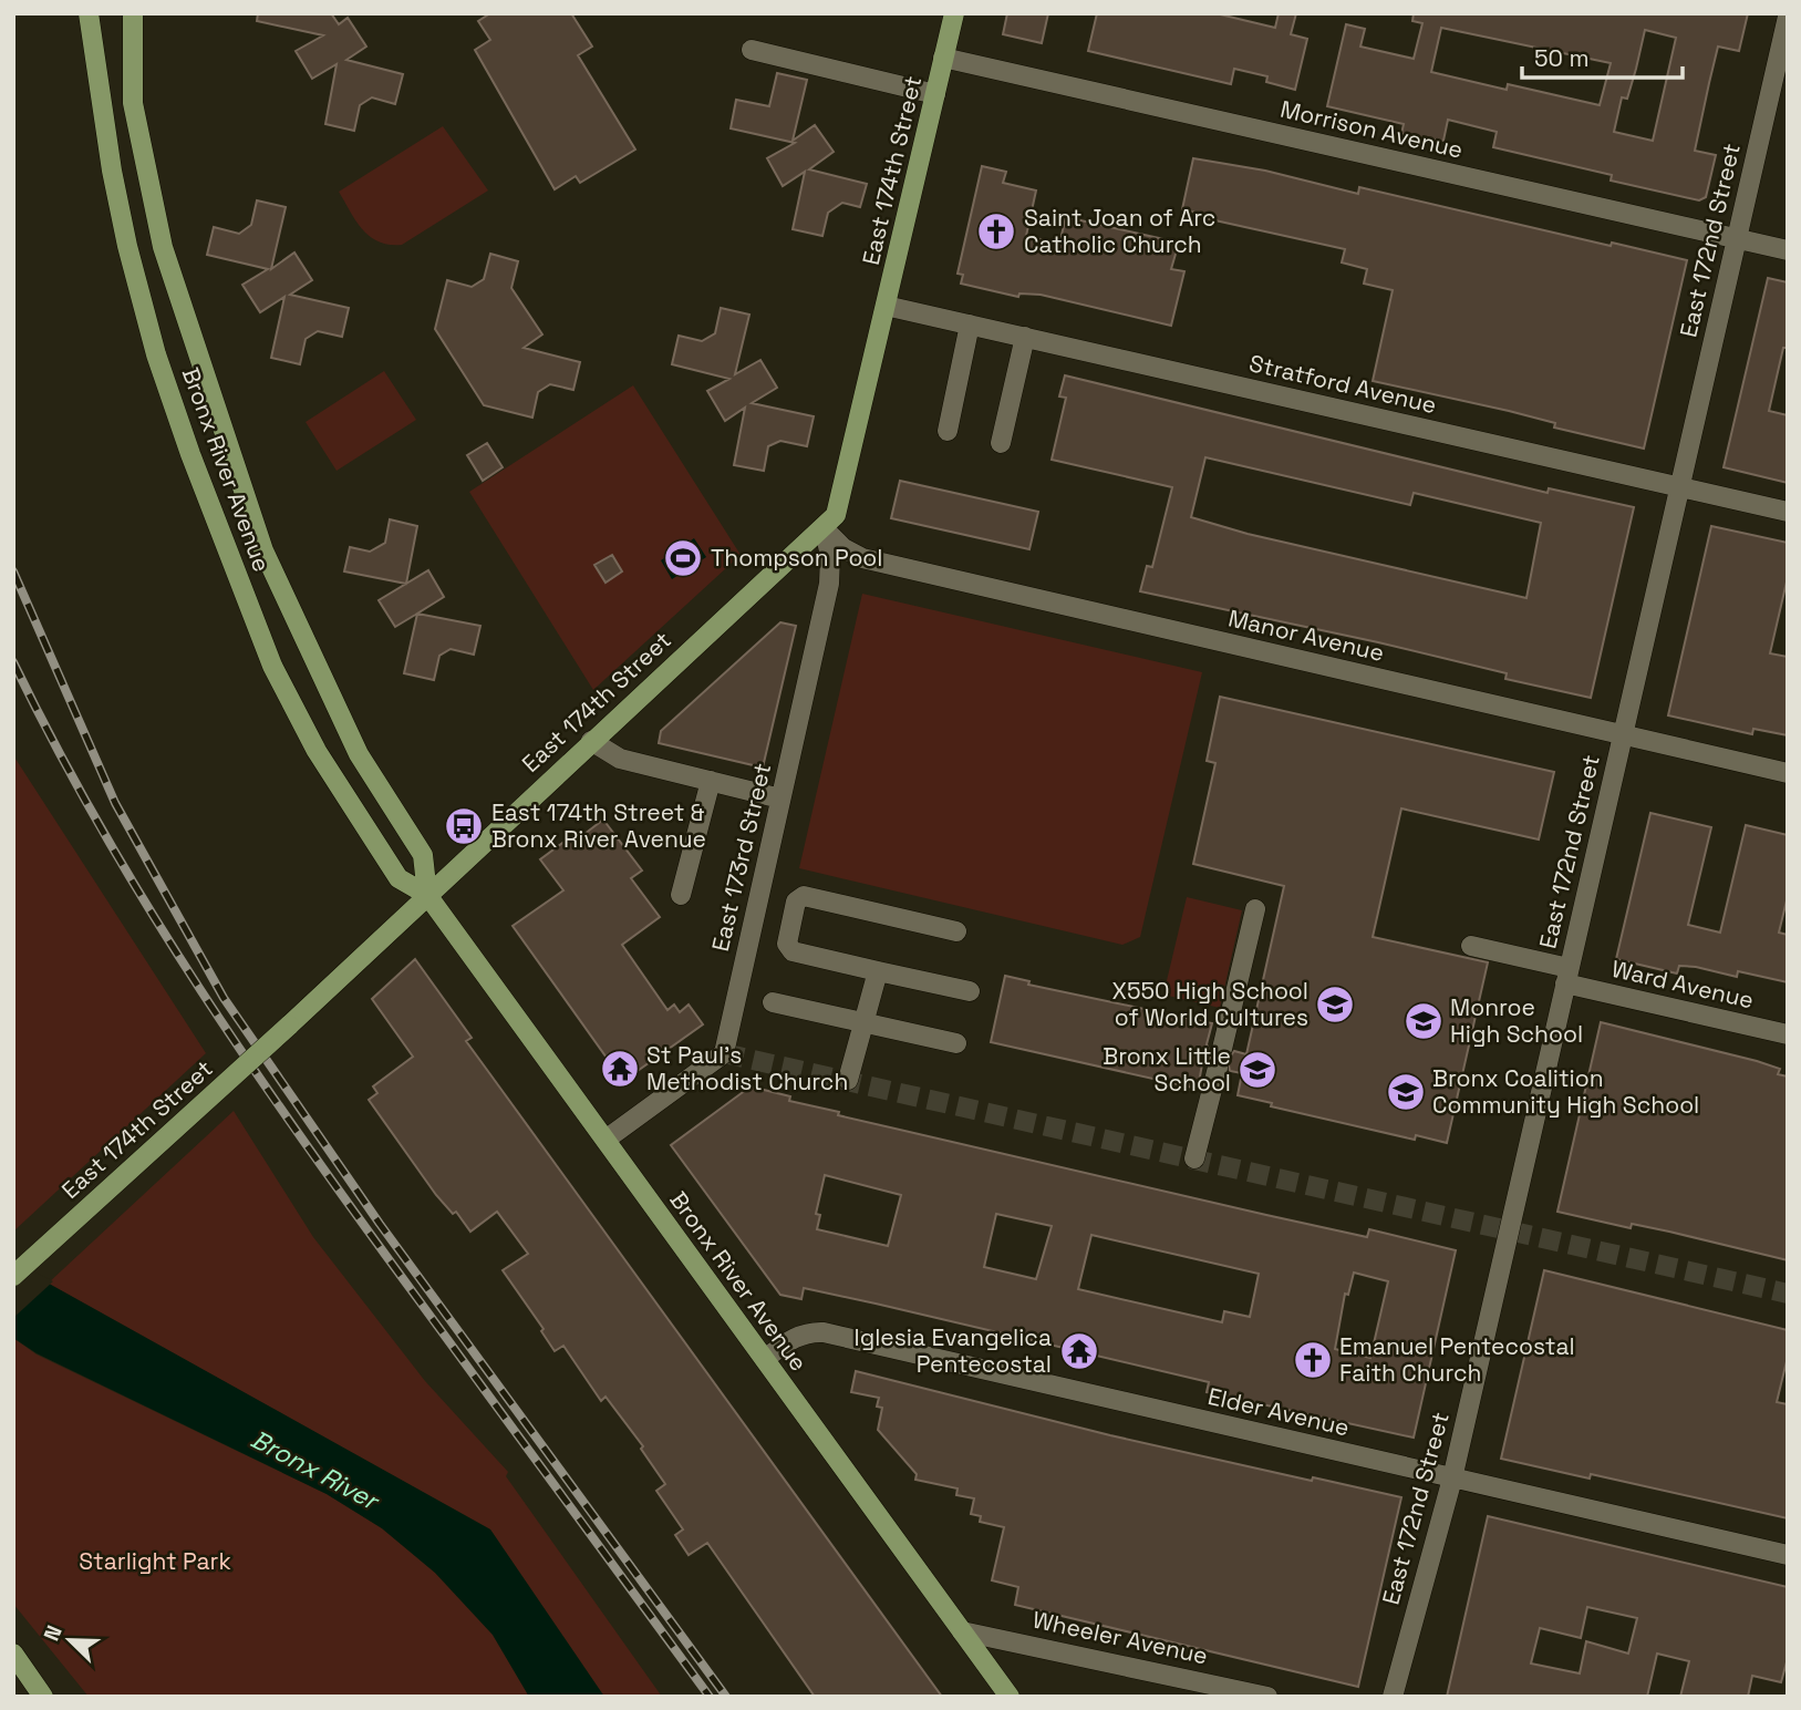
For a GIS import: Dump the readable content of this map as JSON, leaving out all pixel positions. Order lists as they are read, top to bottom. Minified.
{"streets":{"main road":["East 174th Street","Bronx River Avenue"],"street":["Morrison Avenue","East 172nd Street","Stratford Avenue","Manor Avenue","East 173rd Street","Ward Avenue","Elder Avenue","Wheeler Avenue"]},"crossings":[["Morrison Avenue","East 174th Street"],["Morrison Avenue","East 172nd Street"],["East 174th Street","Stratford Avenue"],["East 174th Street","Bronx River Avenue"],["East 174th Street","Manor Avenue"],["East 174th Street","East 173rd Street"],["East 172nd Street","Stratford Avenue"],["East 172nd Street","Manor Avenue"],["East 172nd Street","Ward Avenue"],["East 172nd Street","Elder Avenue"],["Bronx River Avenue","East 173rd Street"],["Bronx River Avenue","Elder Avenue"],["Bronx River Avenue","Wheeler Avenue"],["Manor Avenue","East 173rd Street"]],"water":["Bronx River"],"parks":["Starlight Park"],"places":{"church":["Saint Joan of Arc Catholic Church","Emanuel Pentecostal Faith Church"],"sports":["Thompson Pool"],"bus stop":["East 174th Street & Bronx River Avenue"],"school or university":["X550 High School of World Cultures","Monroe High School","Bronx Little School","Bronx Coalition Community High School"],"temple":["St Paul's Methodist Church","Iglesia Evangelica Pentecostal"]},"scale_bar":"50 m","north":"top left"}
